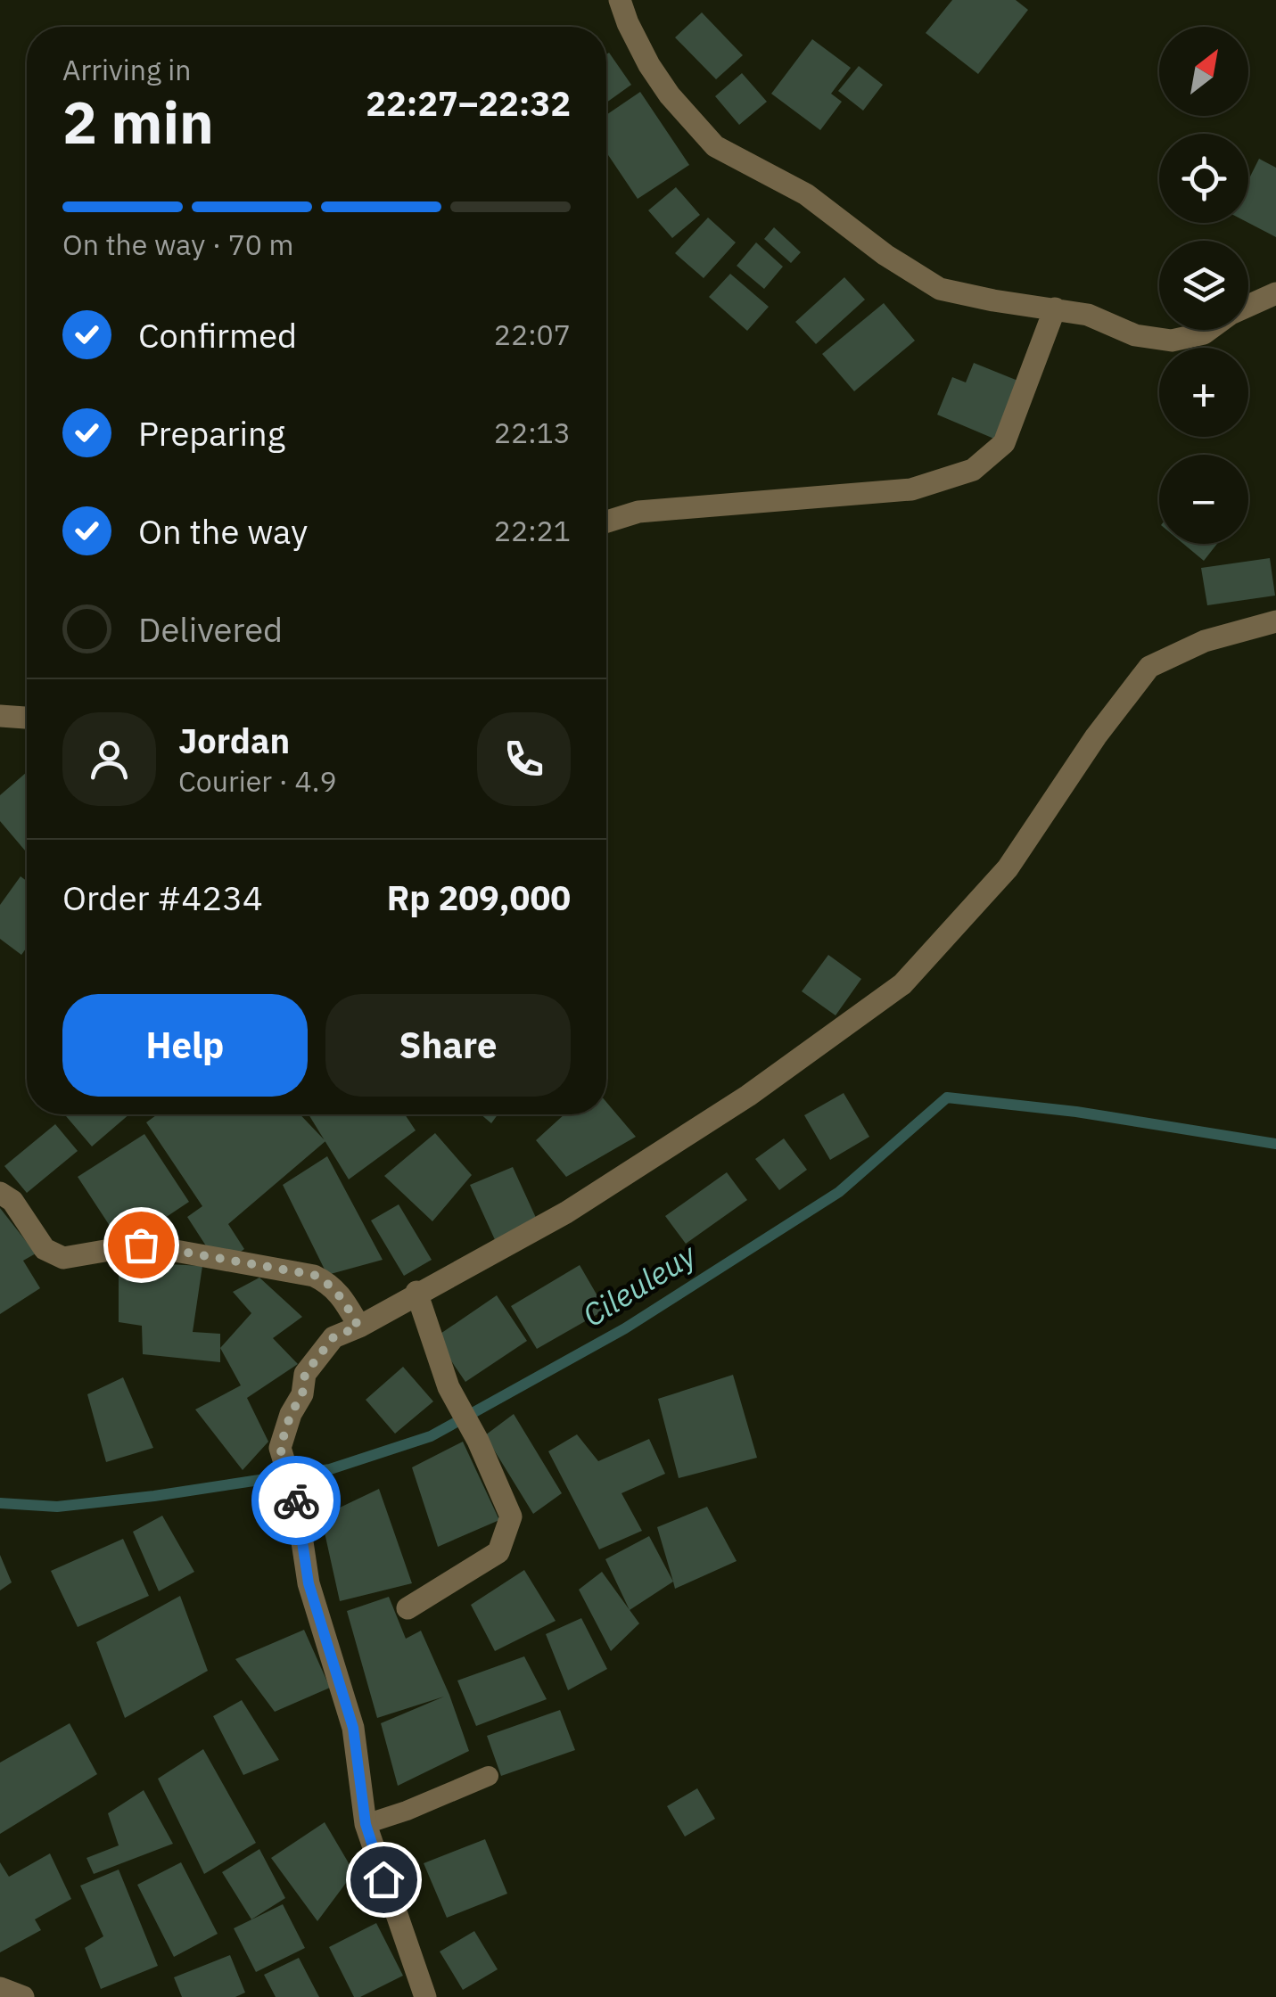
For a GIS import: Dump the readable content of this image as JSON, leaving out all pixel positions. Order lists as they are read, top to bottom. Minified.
{"water":["Cileuleuy"],"north":"top right","page":{"map_buttons":["+","−"],"heading":["2 min","Arriving in","22:27–22:32"],"panel":["Jordan","Courier · 4.9","Order #4234","Rp 209,000"],"bar":"On the way · 70 m","list":[["Confirmed","22:07"],["Preparing","22:13"],["On the way","22:21"],"Delivered"],"buttons":["Help","Share"]}}
